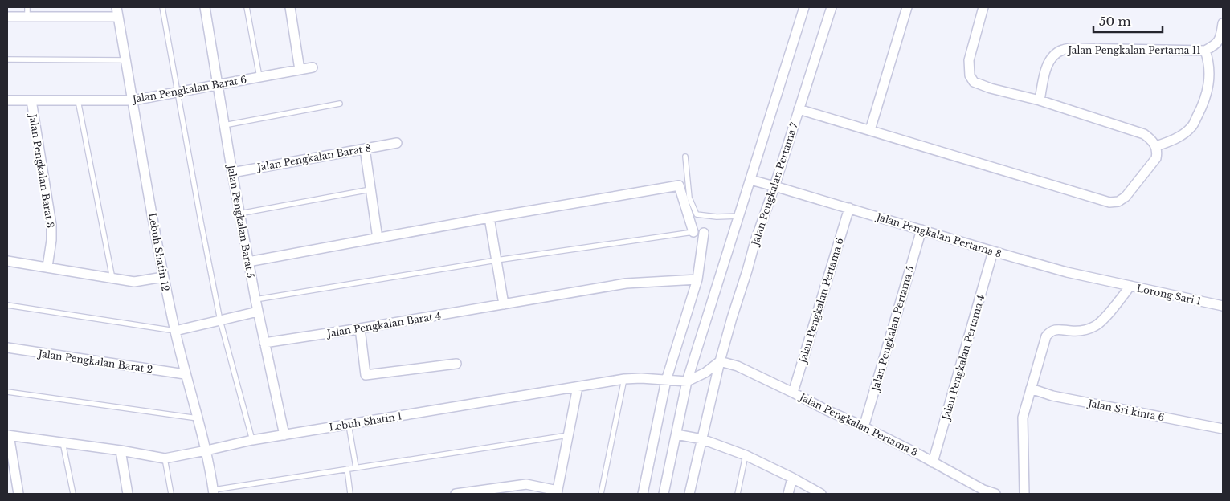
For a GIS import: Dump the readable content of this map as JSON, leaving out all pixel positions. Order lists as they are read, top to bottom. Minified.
{"streets":{"street":["Jalan Pengkalan Pertama 11","Jalan Pengkalan Barat 6","Jalan Pengkalan Barat 8","Jalan Pengkalan Barat 3","Jalan Pengkalan Pertama 7","Jalan Pengkalan Barat 5","Jalan Pengkalan Pertama 8","Lebuh Shatin 12","Lorong Sari 1","Jalan Pengkalan Pertama 6","Jalan Pengkalan Barat 4","Jalan Pengkalan Pertama 5","Jalan Pengkalan Pertama 4","Jalan Pengkalan Barat 2","Jalan Sri kinta 6","Lebuh Shatin 1","Jalan Pengkalan Pertama 3"]},"crossings":[["Jalan Pengkalan Barat 6","Jalan Pengkalan Barat 3"],["Jalan Pengkalan Barat 6","Jalan Pengkalan Barat 5"],["Jalan Pengkalan Barat 6","Lebuh Shatin 12"],["Jalan Pengkalan Barat 8","Jalan Pengkalan Barat 5"],["Jalan Pengkalan Pertama 7","Jalan Pengkalan Pertama 8"],["Jalan Pengkalan Pertama 7","Lebuh Shatin 1"],["Jalan Pengkalan Pertama 7","Jalan Pengkalan Pertama 3"],["Jalan Pengkalan Barat 5","Jalan Pengkalan Barat 4"],["Jalan Pengkalan Barat 5","Lebuh Shatin 1"],["Jalan Pengkalan Pertama 8","Lorong Sari 1"],["Jalan Pengkalan Pertama 8","Jalan Pengkalan Pertama 6"],["Jalan Pengkalan Pertama 8","Jalan Pengkalan Pertama 5"],["Jalan Pengkalan Pertama 8","Jalan Pengkalan Pertama 4"],["Lebuh Shatin 12","Jalan Pengkalan Barat 2"],["Lebuh Shatin 12","Lebuh Shatin 1"],["Lorong Sari 1","Jalan Sri kinta 6"],["Jalan Pengkalan Pertama 6","Jalan Pengkalan Pertama 3"],["Jalan Pengkalan Pertama 5","Jalan Pengkalan Pertama 3"],["Jalan Pengkalan Pertama 4","Jalan Pengkalan Pertama 3"],["Lebuh Shatin 1","Jalan Pengkalan Pertama 3"]],"scale_bar":"50 m"}
